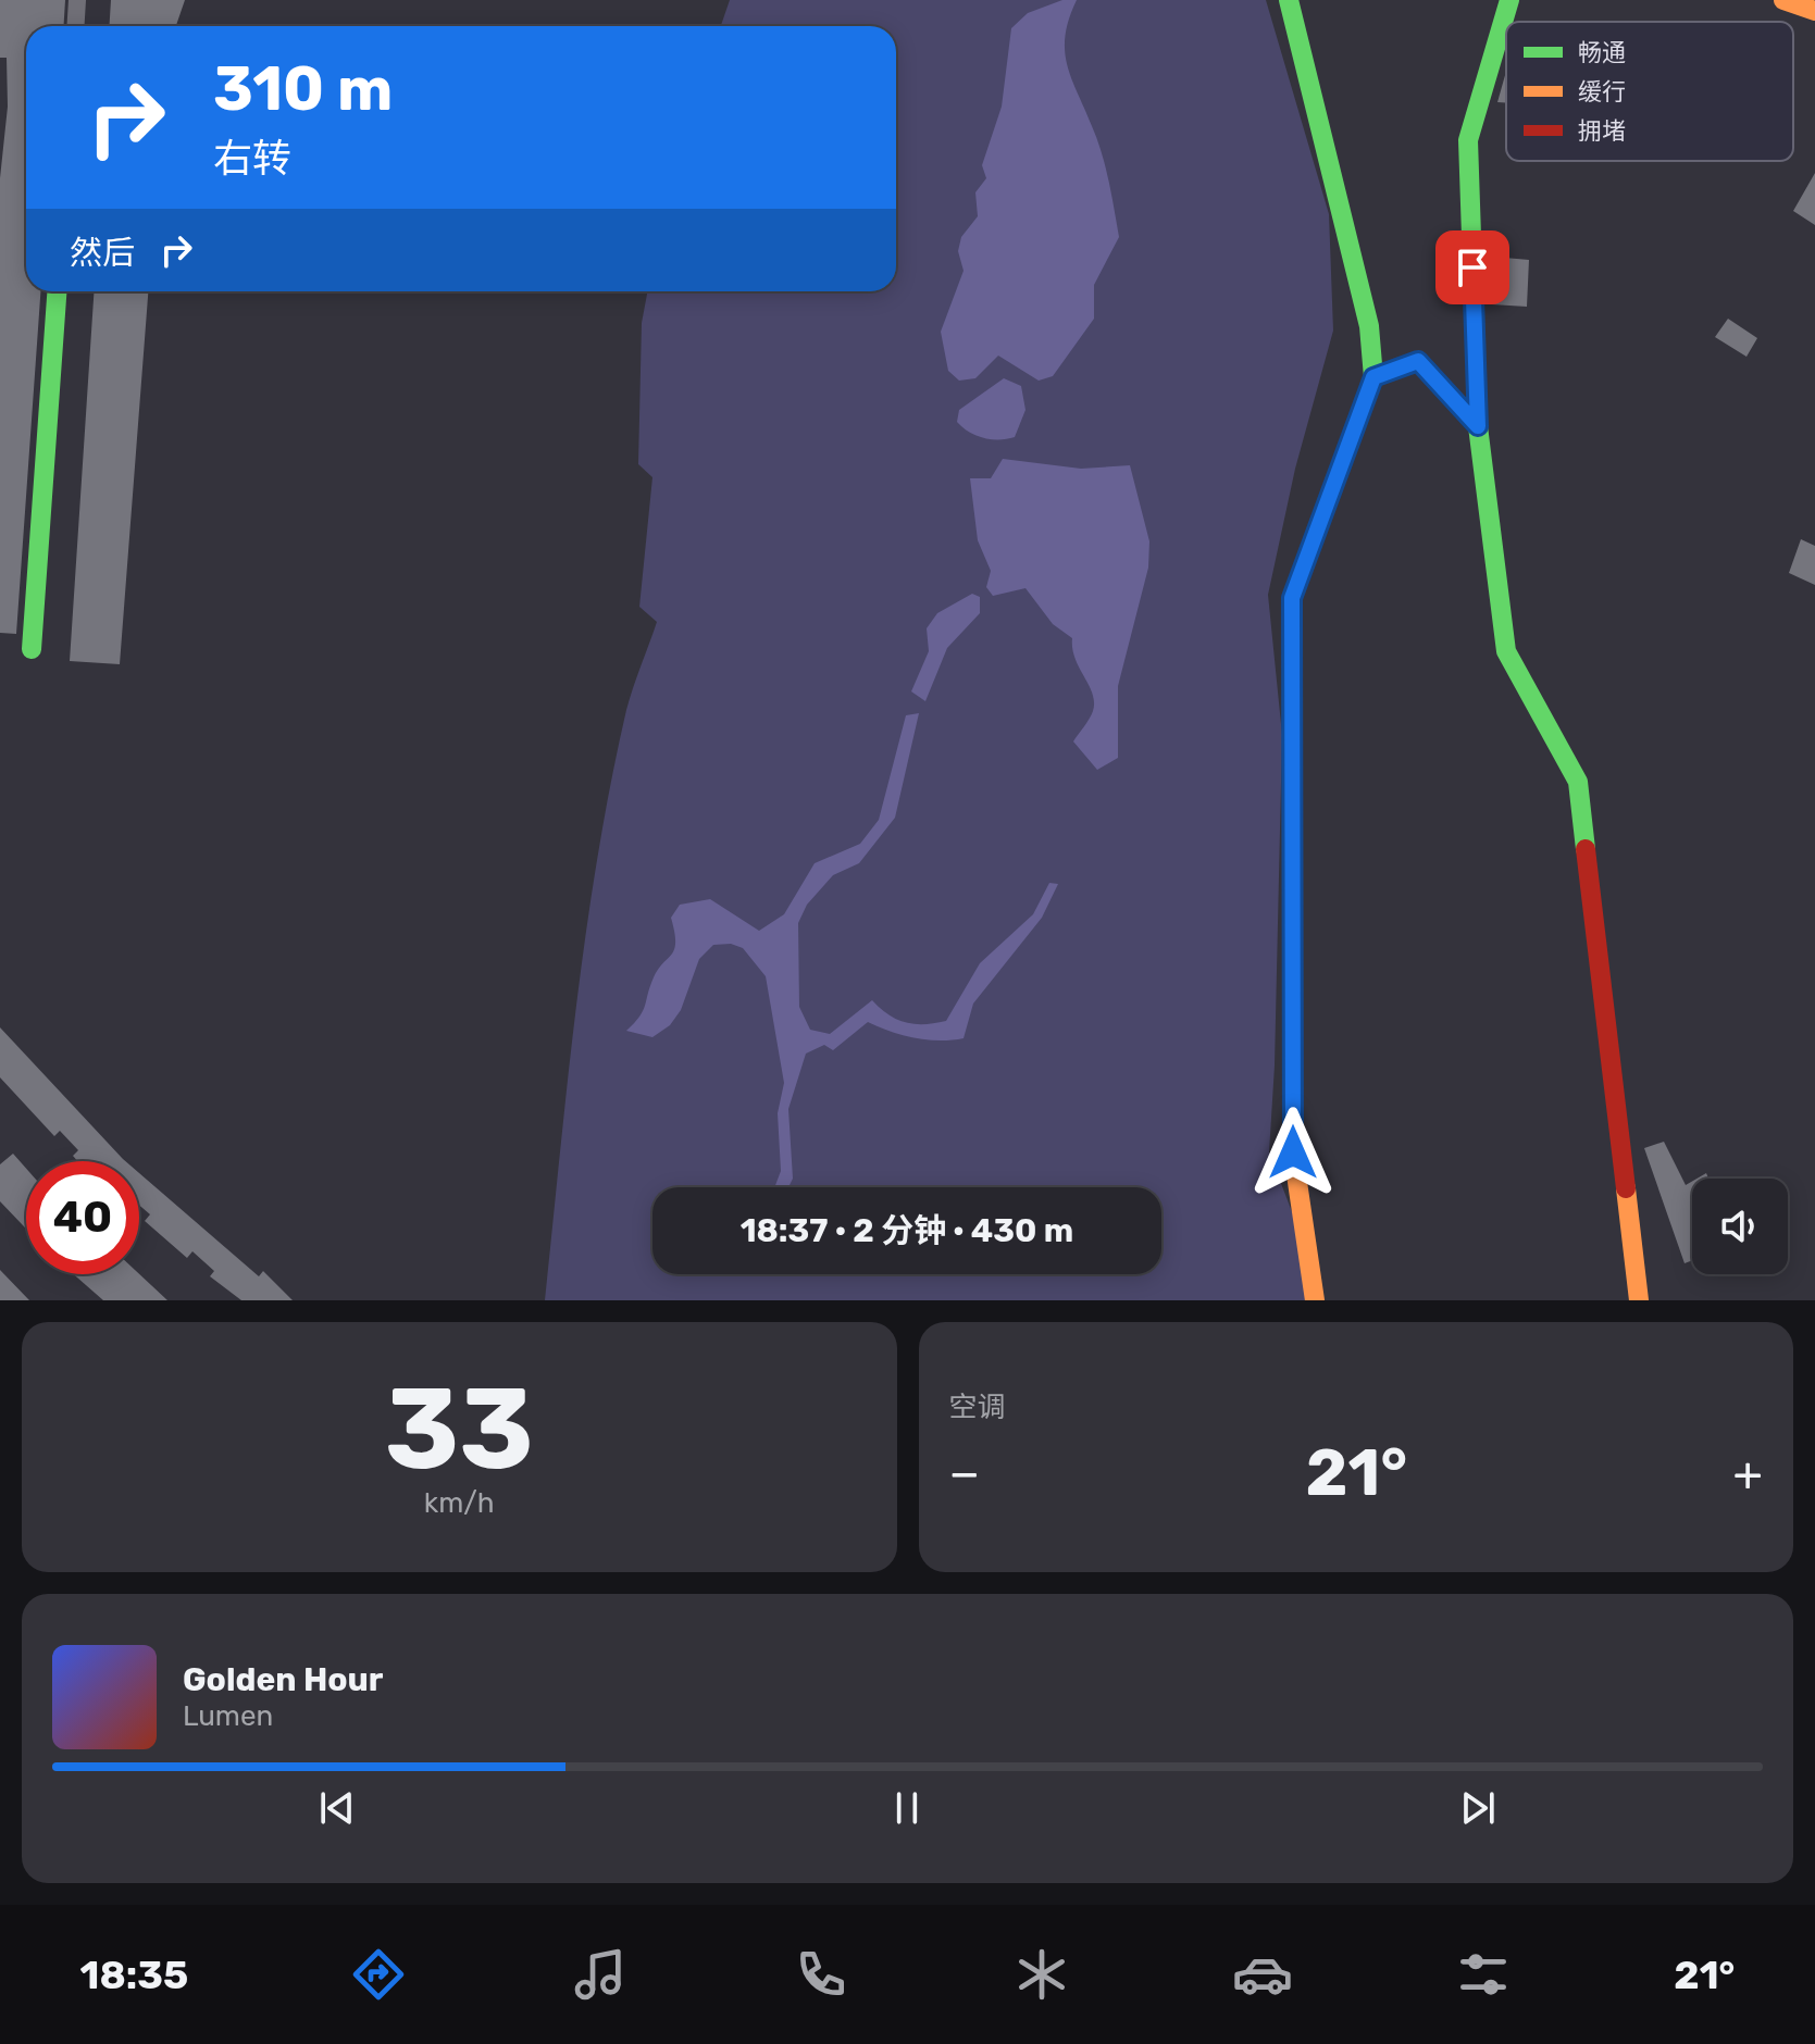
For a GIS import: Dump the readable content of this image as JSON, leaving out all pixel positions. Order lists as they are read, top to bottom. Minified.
{"legend":["畅通","缓行","拥堵"],"page":{"turn":["310 m","右转"],"then":"然后","limit":"40","trip":"18:37 · 2 分钟 · 430 m","tile":[["33","km/h"],"空调"],"heat":["−","21°","+"],"song":["Golden Hour","Lumen"],"tabs":["18:35","21°"]}}
